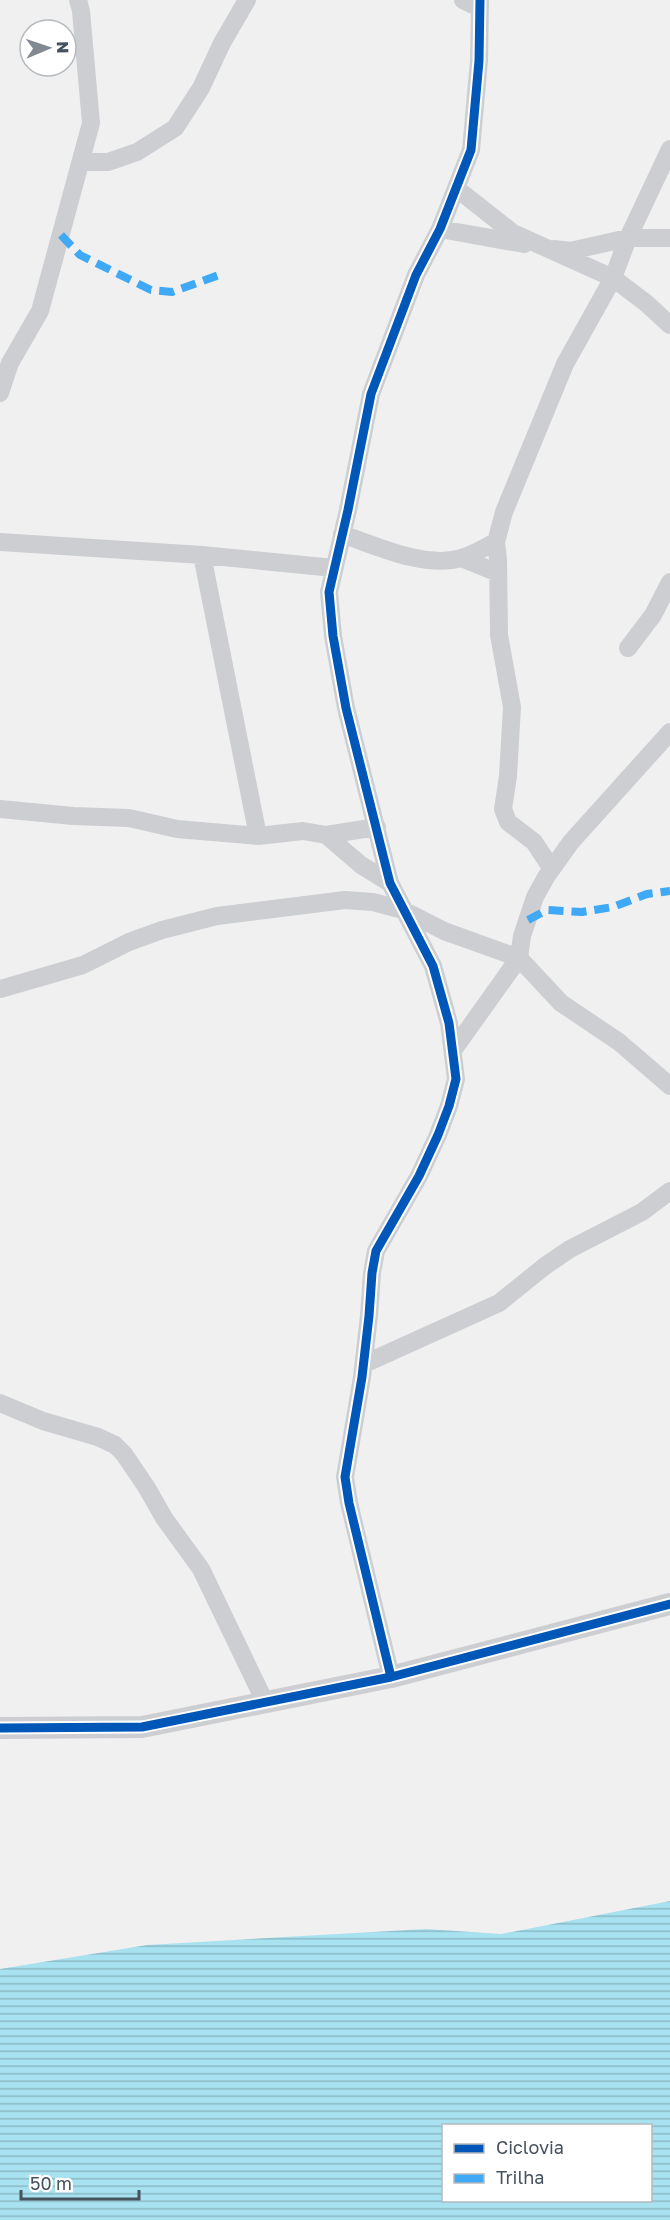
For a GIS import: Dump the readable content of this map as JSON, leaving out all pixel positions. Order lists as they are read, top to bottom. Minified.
{"legend":["Ciclovia","Trilha"],"scale_bar":"50 m","north":"right"}
